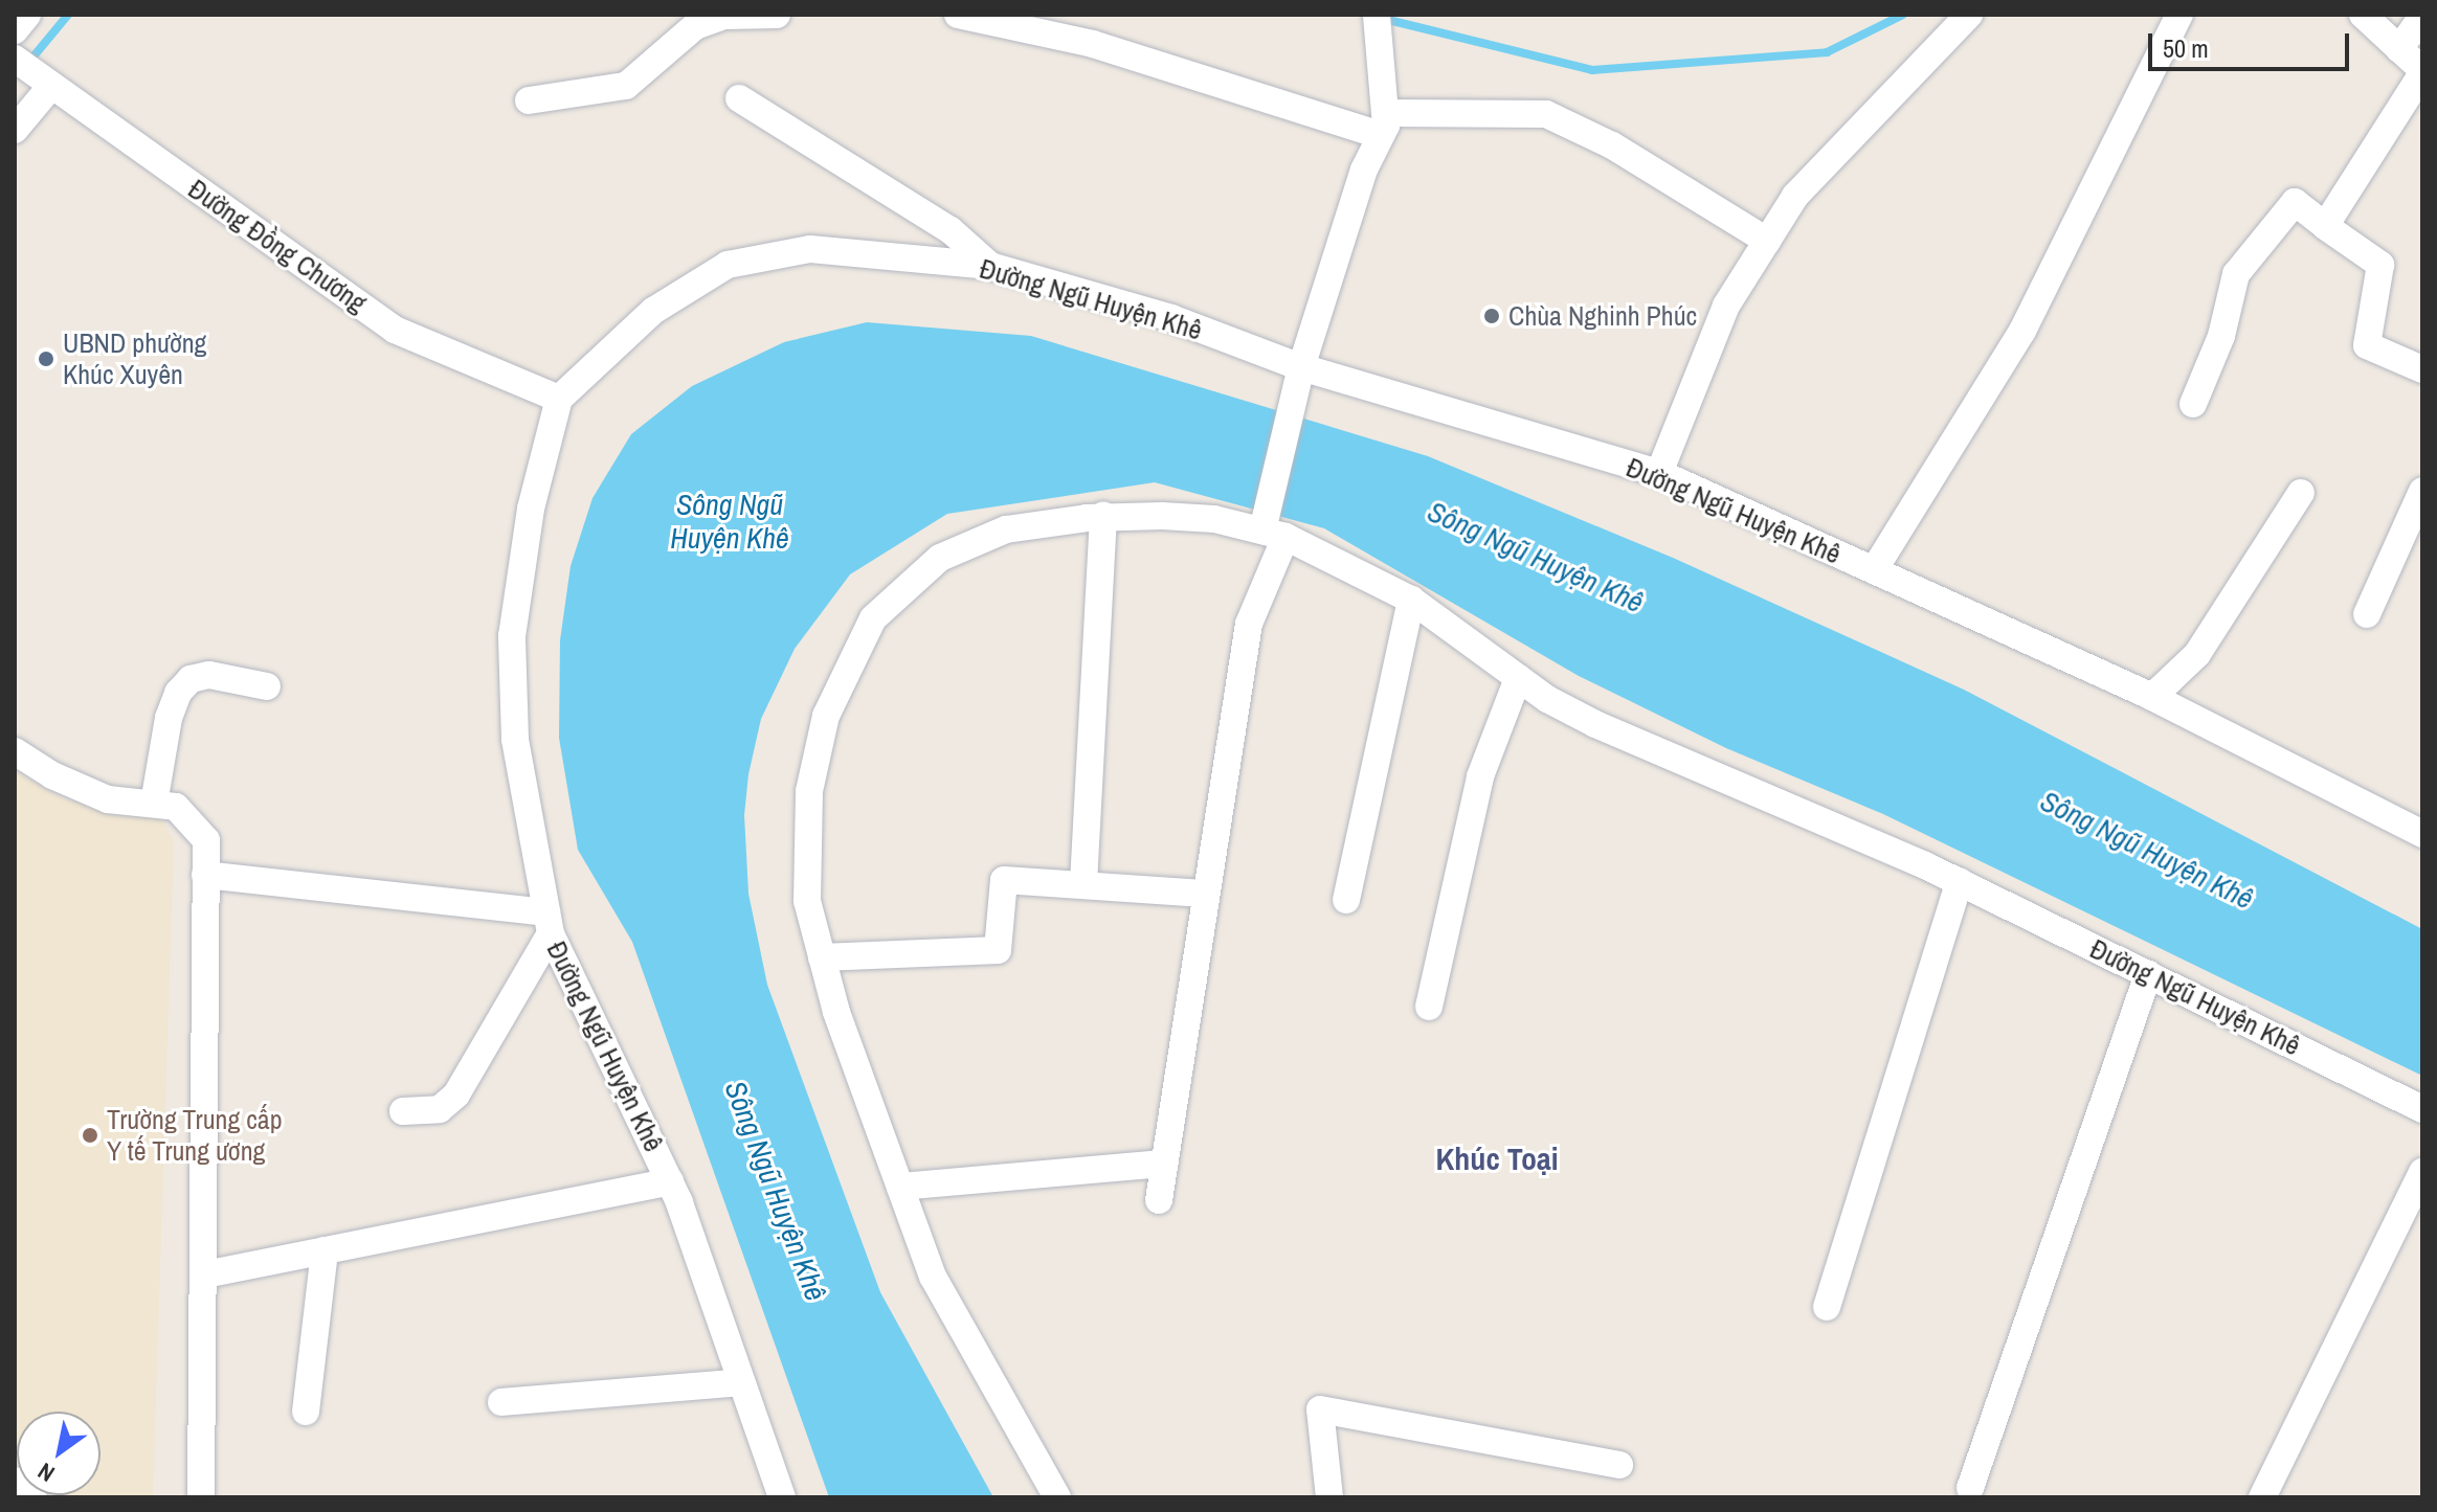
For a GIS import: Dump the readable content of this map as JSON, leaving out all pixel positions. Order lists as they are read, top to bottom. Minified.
{"streets":{"street":["Đường Đồng Chương","Đường Ngũ Huyện Khê"]},"crossings":[["Đường Đồng Chương","Đường Ngũ Huyện Khê"]],"districts":["Khúc Toại"],"water":["Sông Ngũ Huyện Khê"],"places":["Chùa Nghinh Phúc","UBND phường Khúc Xuyên","Trường Trung cấp Y tế Trung ương"],"scale_bar":"50 m","north":"bottom left"}
